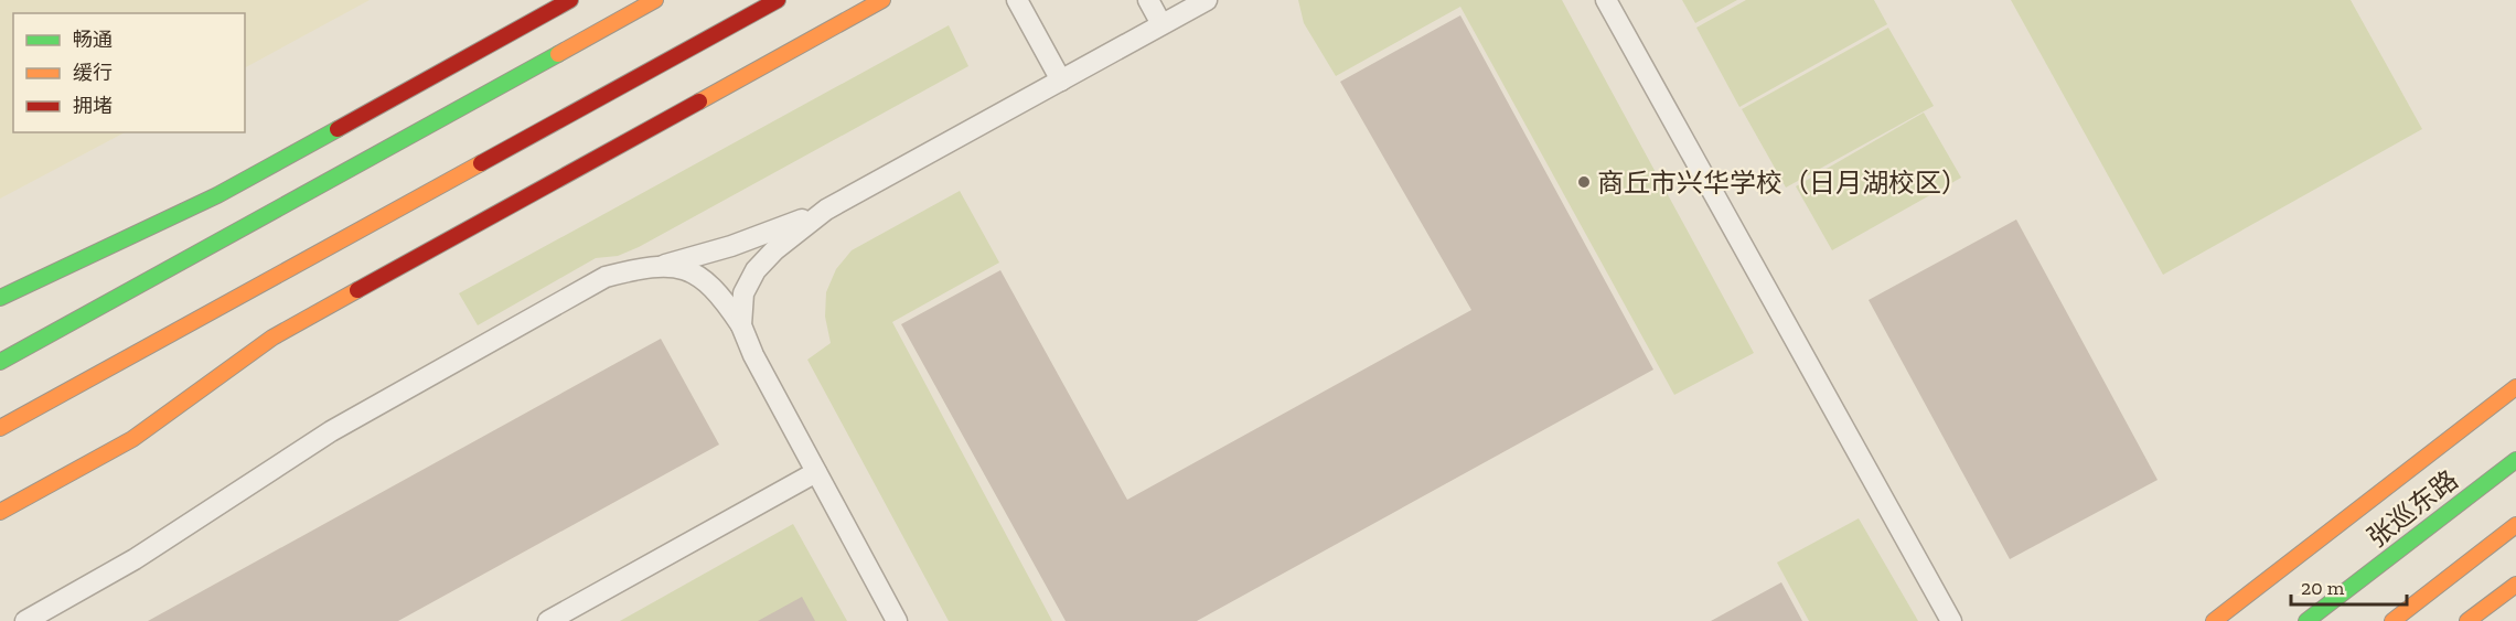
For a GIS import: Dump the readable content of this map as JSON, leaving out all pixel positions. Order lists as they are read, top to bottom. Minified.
{"streets":{"main road":["张巡东路"]},"places":["商丘市兴华学校（日月湖校区）"],"legend":["畅通","缓行","拥堵"],"scale_bar":"20 m"}
